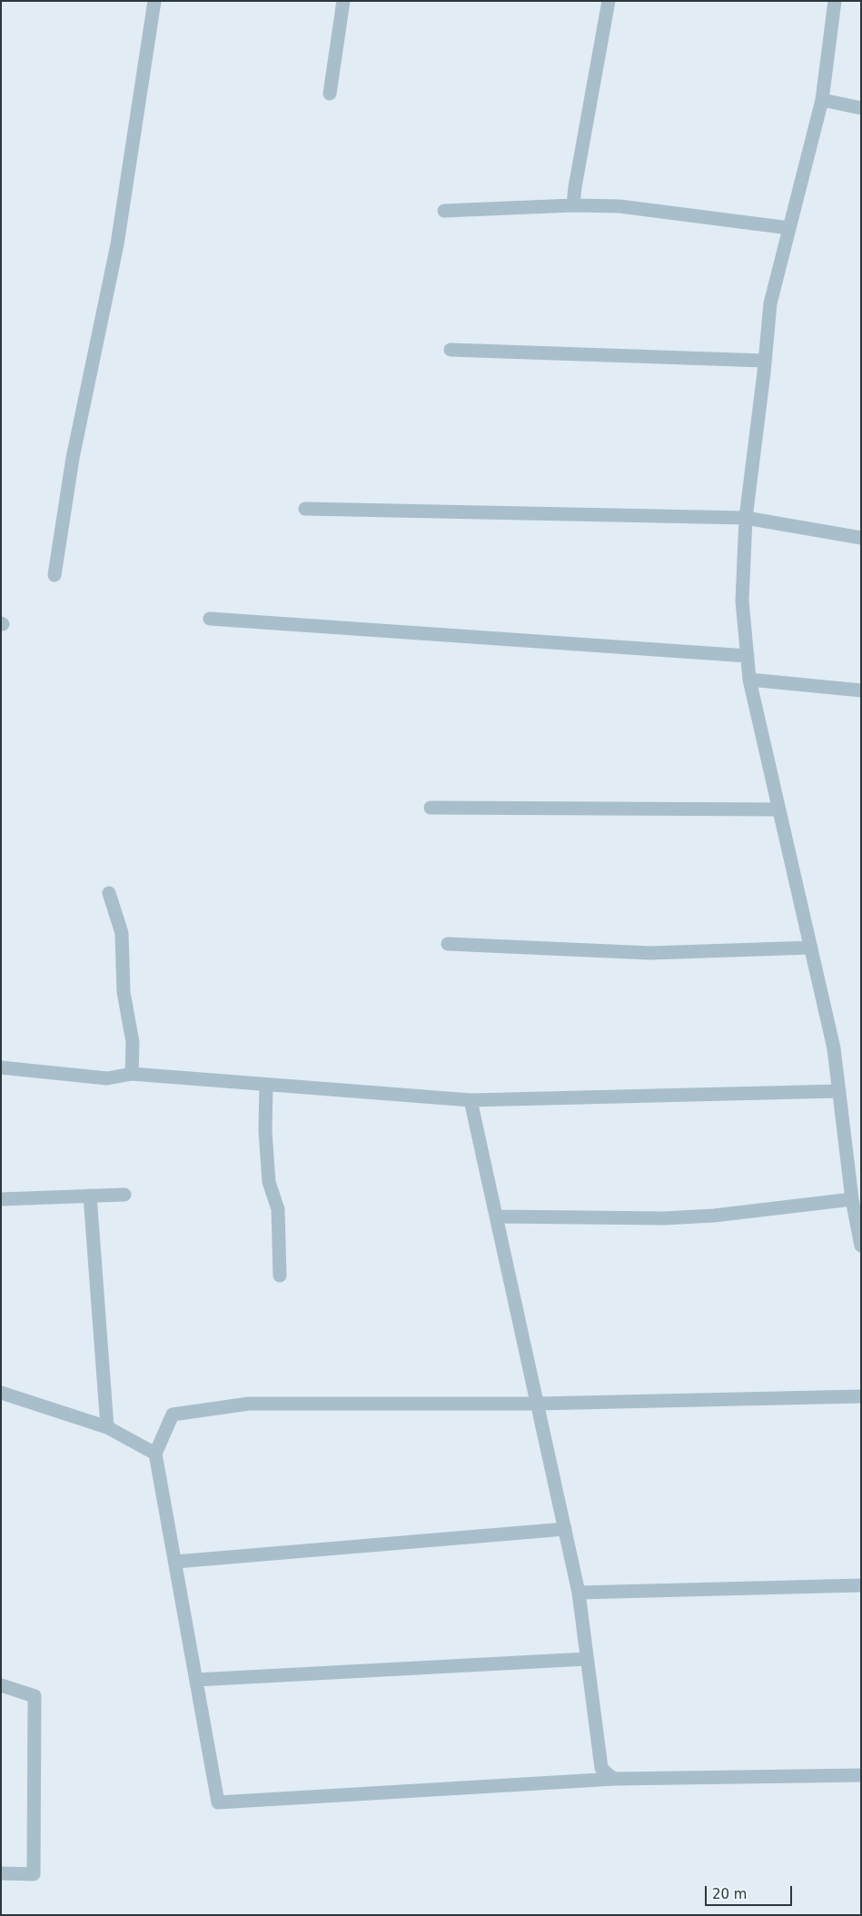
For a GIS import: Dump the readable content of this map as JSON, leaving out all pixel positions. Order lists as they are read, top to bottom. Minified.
{"scale_bar":"20 m"}
